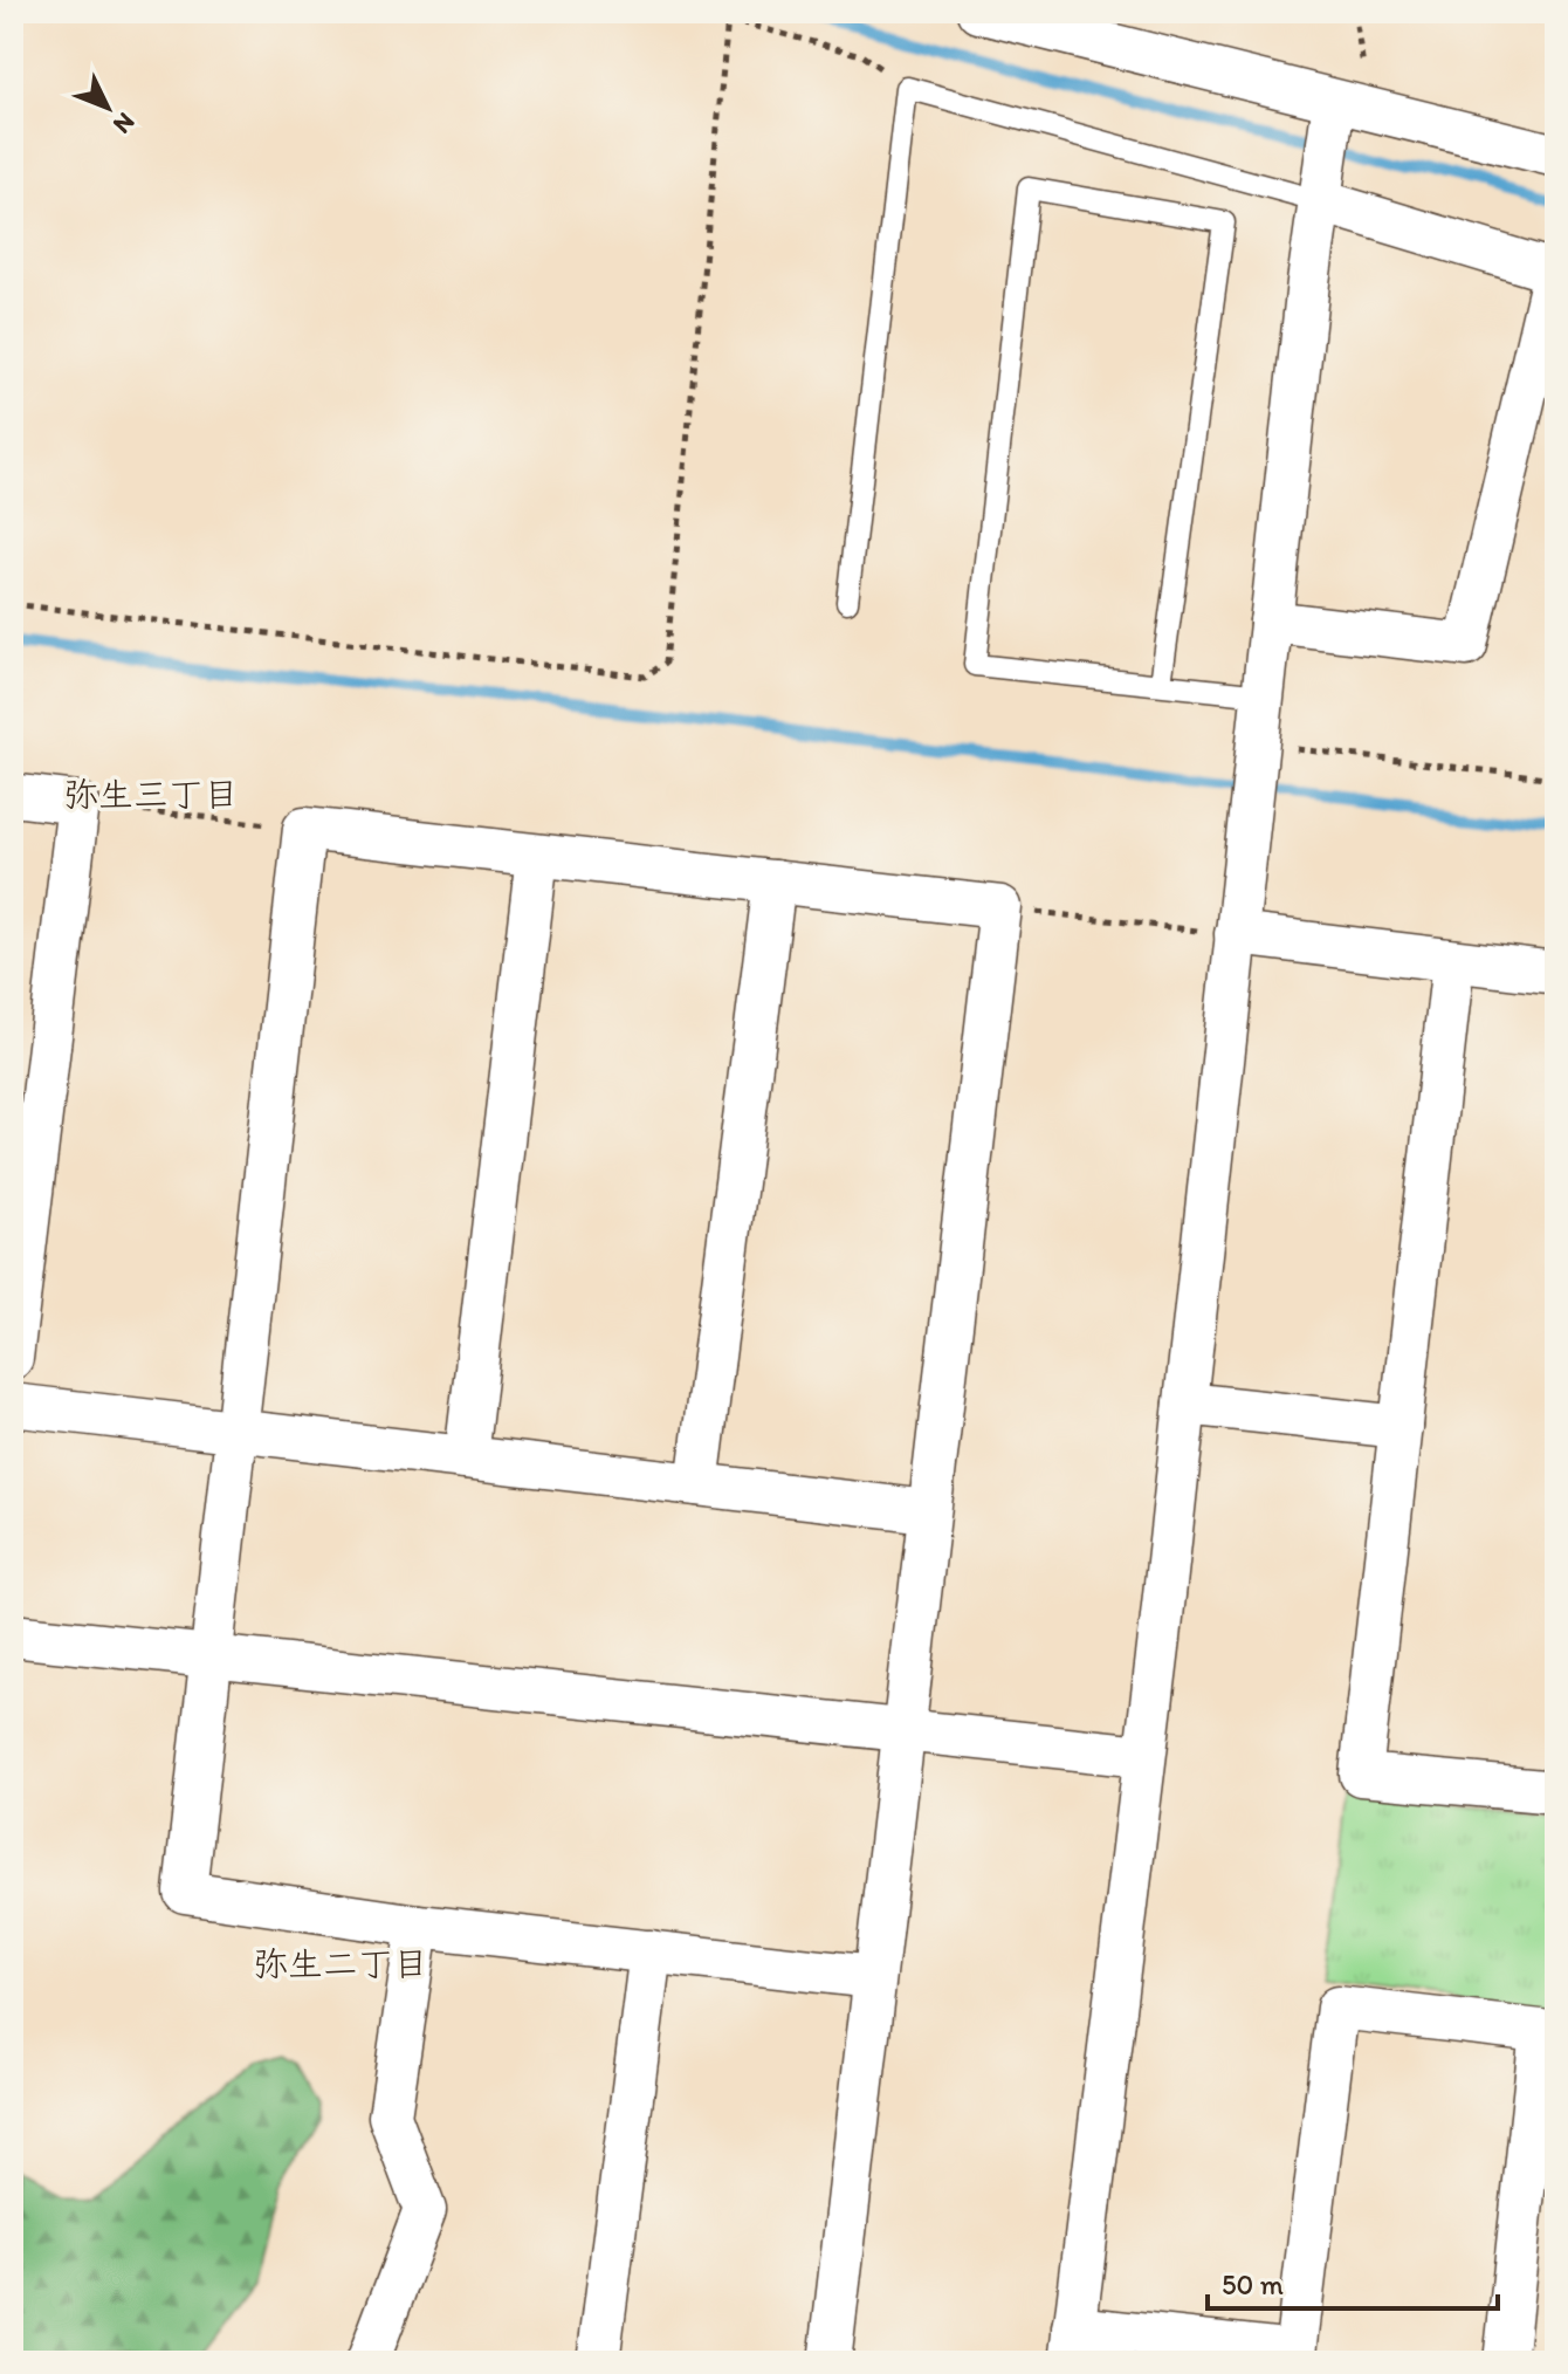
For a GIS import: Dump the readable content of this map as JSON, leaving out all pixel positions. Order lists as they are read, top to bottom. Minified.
{"districts":["弥生三丁目","弥生二丁目"],"scale_bar":"50 m","north":"bottom right"}
